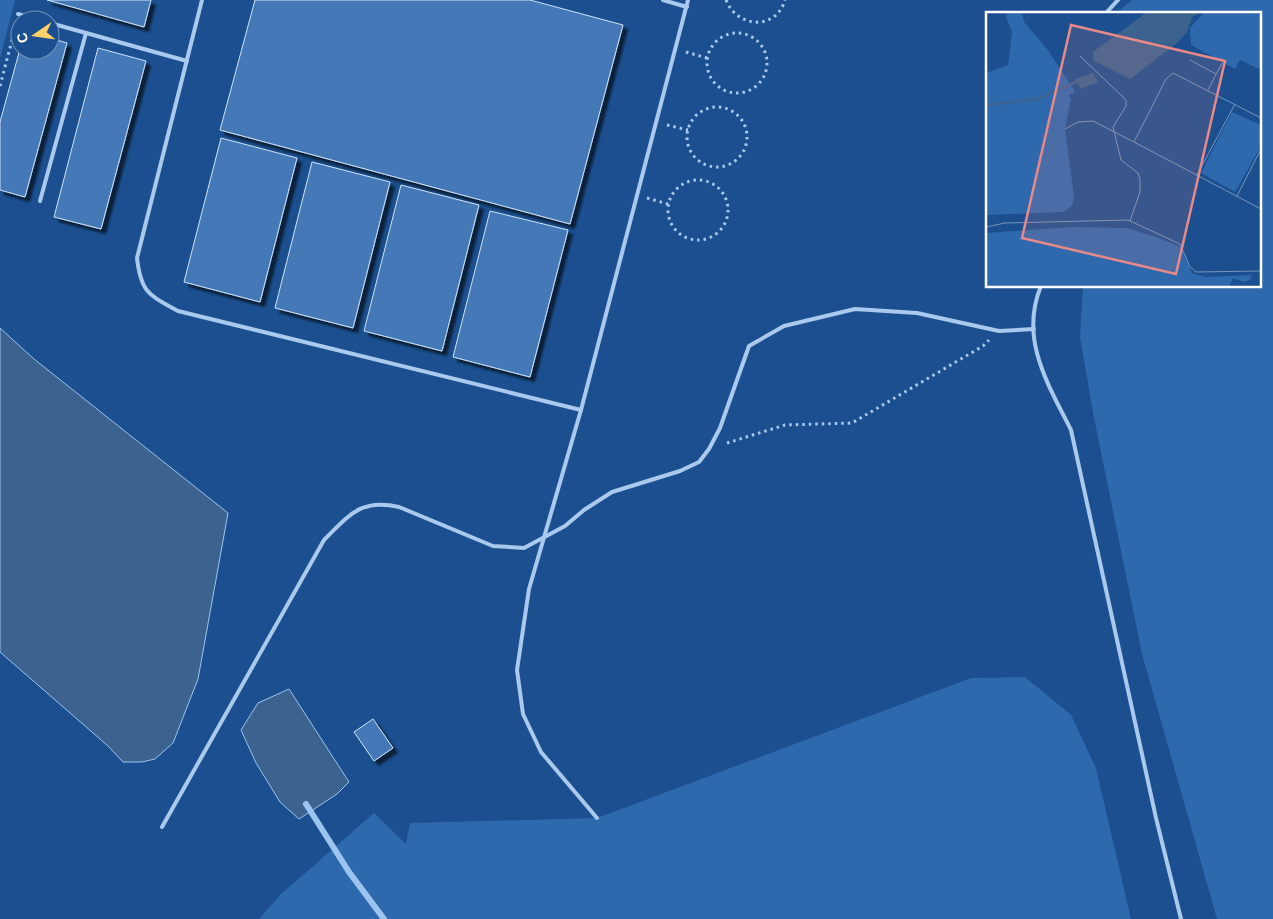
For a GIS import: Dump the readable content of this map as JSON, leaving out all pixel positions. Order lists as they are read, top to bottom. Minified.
{"north":"left"}
